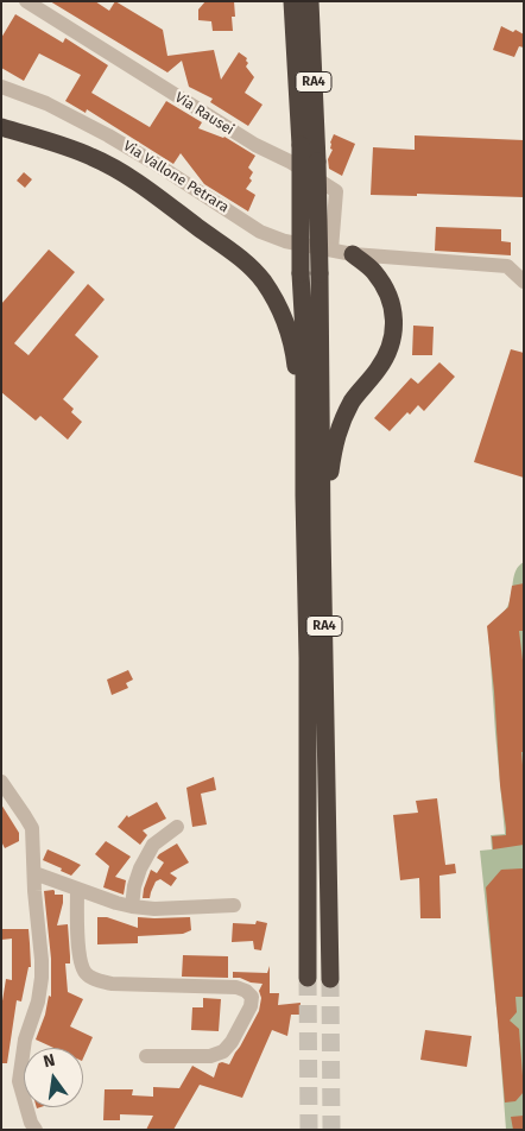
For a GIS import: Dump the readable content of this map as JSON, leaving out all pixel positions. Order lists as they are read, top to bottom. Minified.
{"streets":{"highway":["RA4"],"street":["Via Rausei","Via Vallone Petrara"]},"crossings":[["Via Rausei","Via Vallone Petrara"]],"north":"top"}
